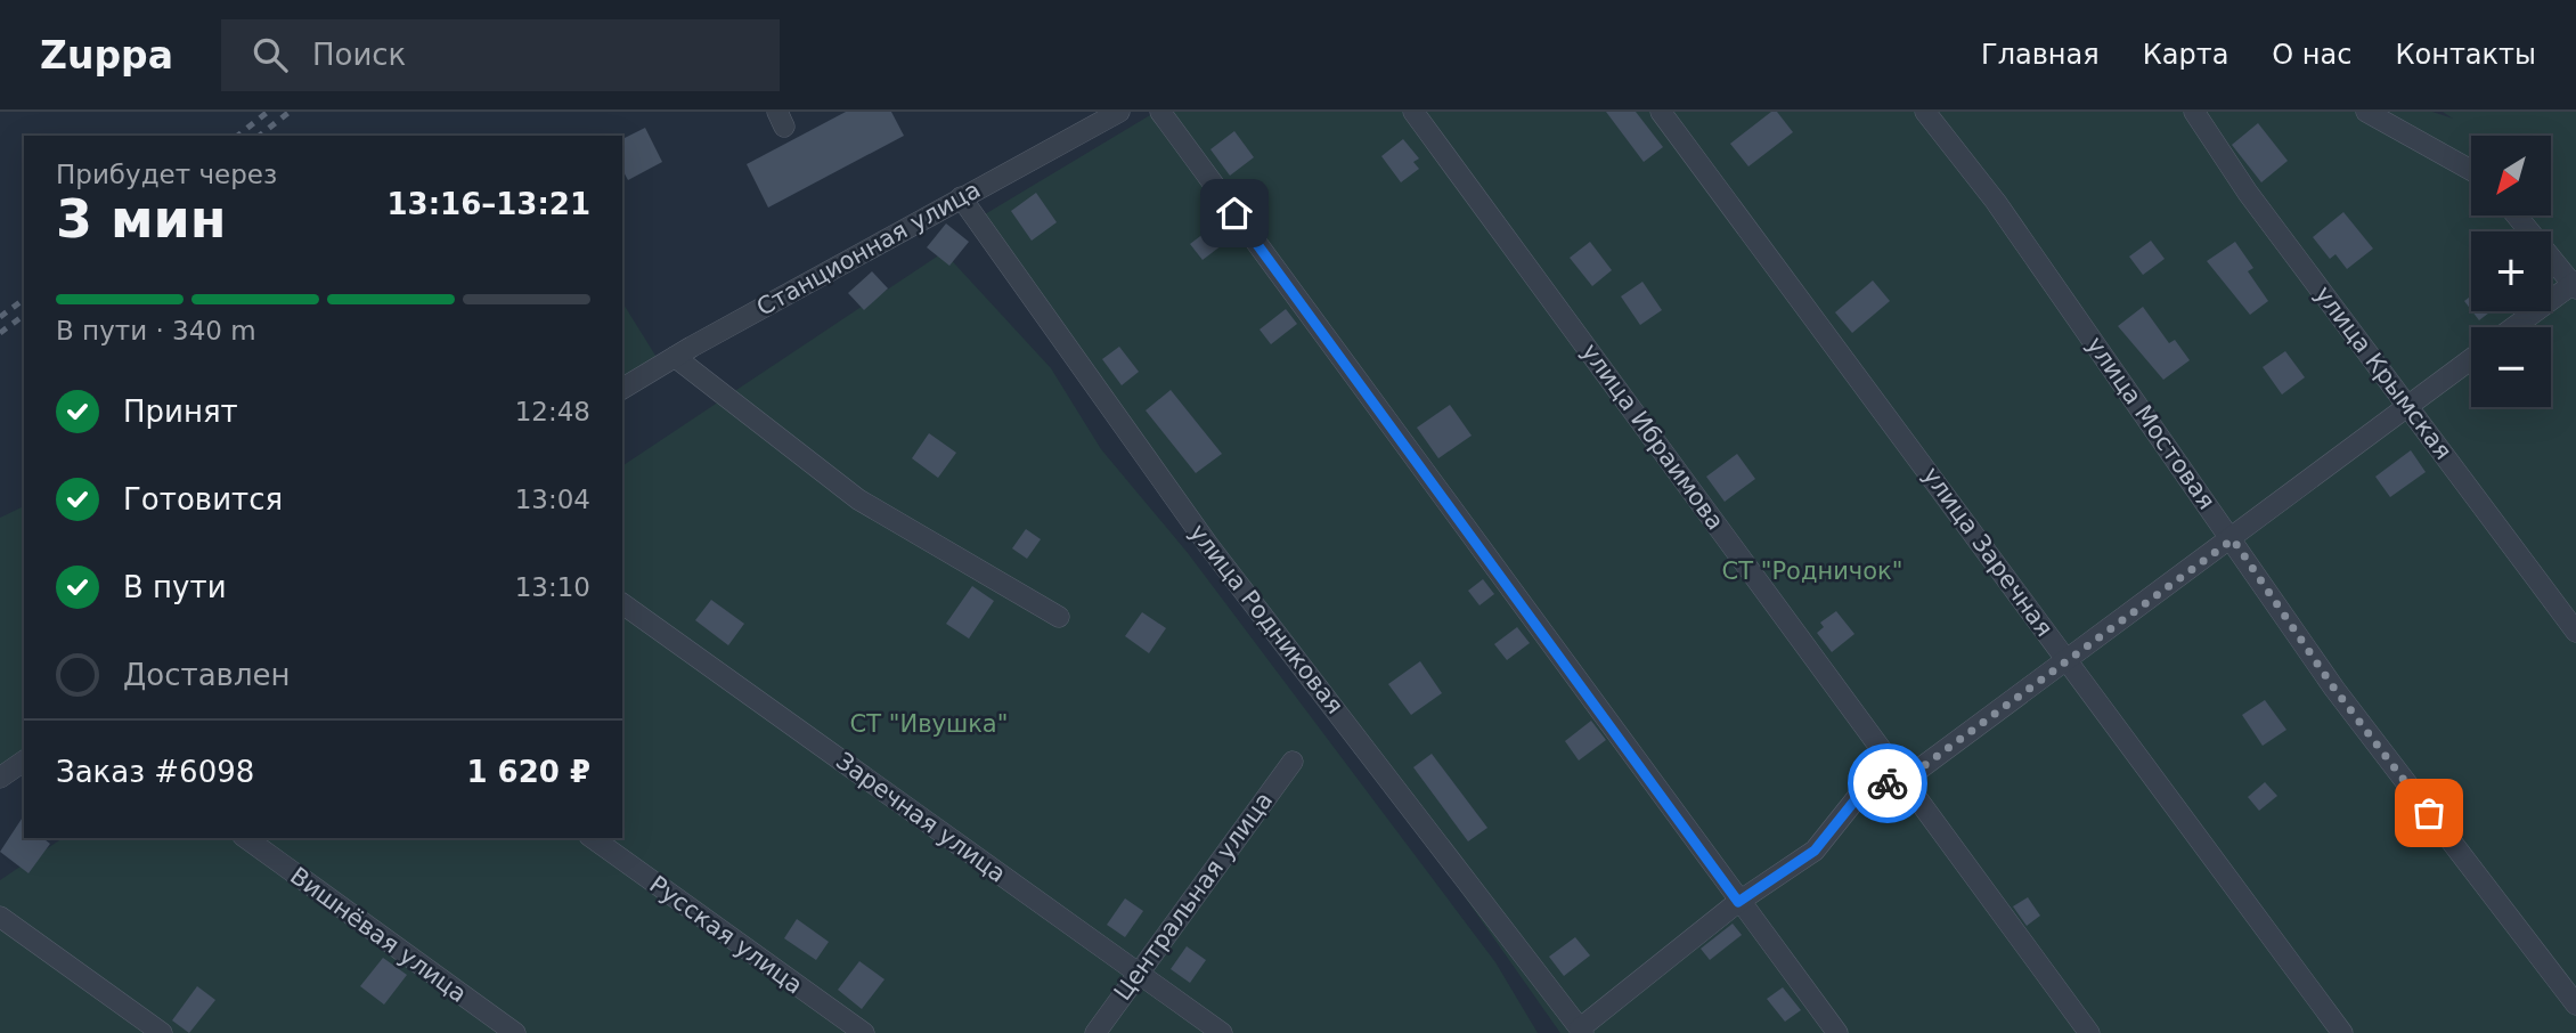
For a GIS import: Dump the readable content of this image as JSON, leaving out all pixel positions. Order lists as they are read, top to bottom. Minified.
{"streets":{"street":["Станционная улица","улица Крымская","улица Мостовая","улица Ибраимова","улица Заречная","улица Родниковая","Заречная улица","Центральная улица","Вишнёвая улица","Русская улица"]},"crossings":[["Станционная улица","улица Родниковая"],["Заречная улица","Центральная улица"]],"parks":["СТ \"Родничок\"","СТ \"Ивушка\""],"north":"bottom left","page":{"header":"Zuppa","search":"Поиск","nav":["Главная","Карта","О нас","Контакты"],"map_buttons":["+","−"],"heading":["3 мин","Прибудет через","13:16–13:21"],"panel":["Заказ #6098","1 620 ₽"],"bar":"В пути · 340 m","list":[["Принят","12:48"],["Готовится","13:04"],["В пути","13:10"],"Доставлен"]}}
